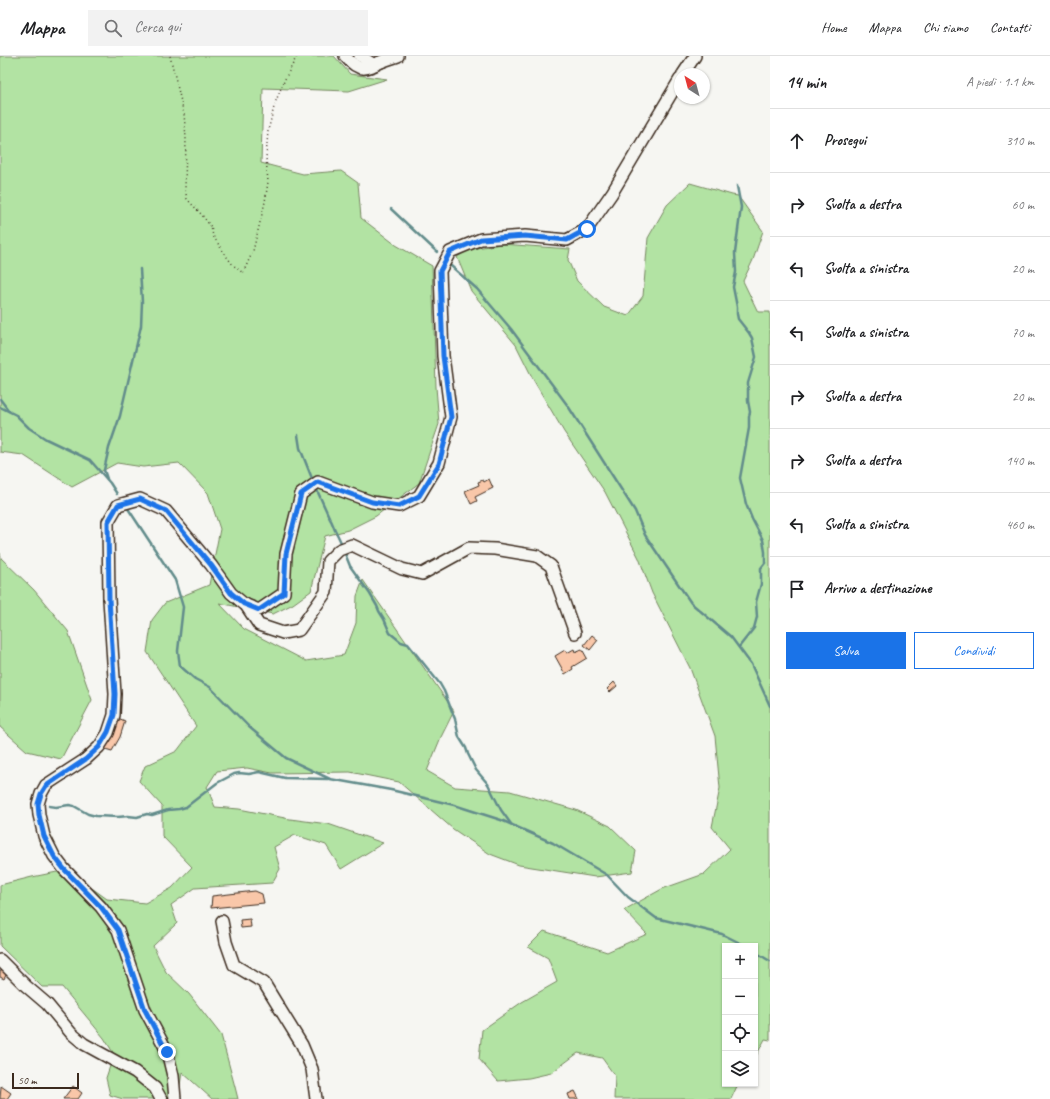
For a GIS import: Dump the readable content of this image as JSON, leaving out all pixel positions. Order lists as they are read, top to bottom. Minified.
{"scale_bar":"50 m","north":"top left","page":{"header":"Mappa","search":"Cerca qui","nav":["Home","Mappa","Chi siamo","Contatti"],"heading":["14 min","A piedi · 1.1 km"],"list":[["Prosegui","310 m"],["Svolta a destra","60 m"],["Svolta a sinistra","20 m"],["Svolta a sinistra","70 m"],["Svolta a destra","20 m"],["Svolta a destra","140 m"],["Svolta a sinistra","460 m"],"Arrivo a destinazione"],"buttons":["Salva","Condividi"],"map_buttons":["+","−"],"scale":"50 m"}}
